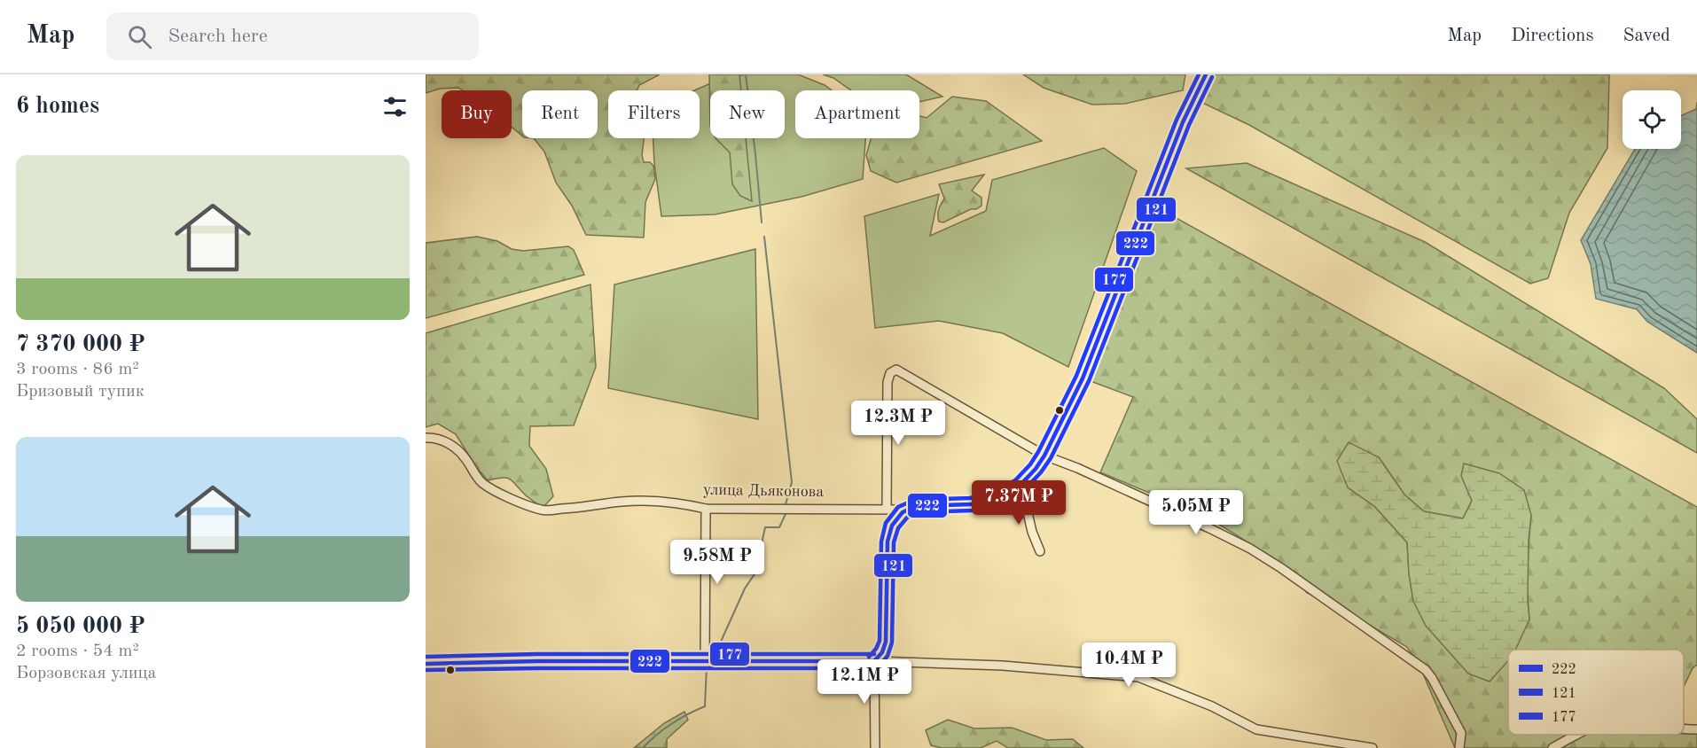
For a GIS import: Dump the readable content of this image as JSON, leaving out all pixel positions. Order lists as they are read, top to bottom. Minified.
{"streets":{"main road":["улица Дьяконова"]},"lines":["transit line 222","transit line 177","transit line 121"],"legend":["222","121","177"],"page":{"header":"Map","search":"Search here","nav":["Map","Directions","Saved"],"heading":"6 homes","chip":["Buy","Rent","Filters","New","Apartment"],"list":[{"name":"7 370 000 ₽","note":"3 rooms · 86 m² · Бризовый тупик"},{"name":"5 050 000 ₽","note":"2 rooms · 54 m² · Борзовская улица"}],"price":["12.3M ₽","7.37M ₽","5.05M ₽","9.58M ₽","10.4M ₽","12.1M ₽"]}}
